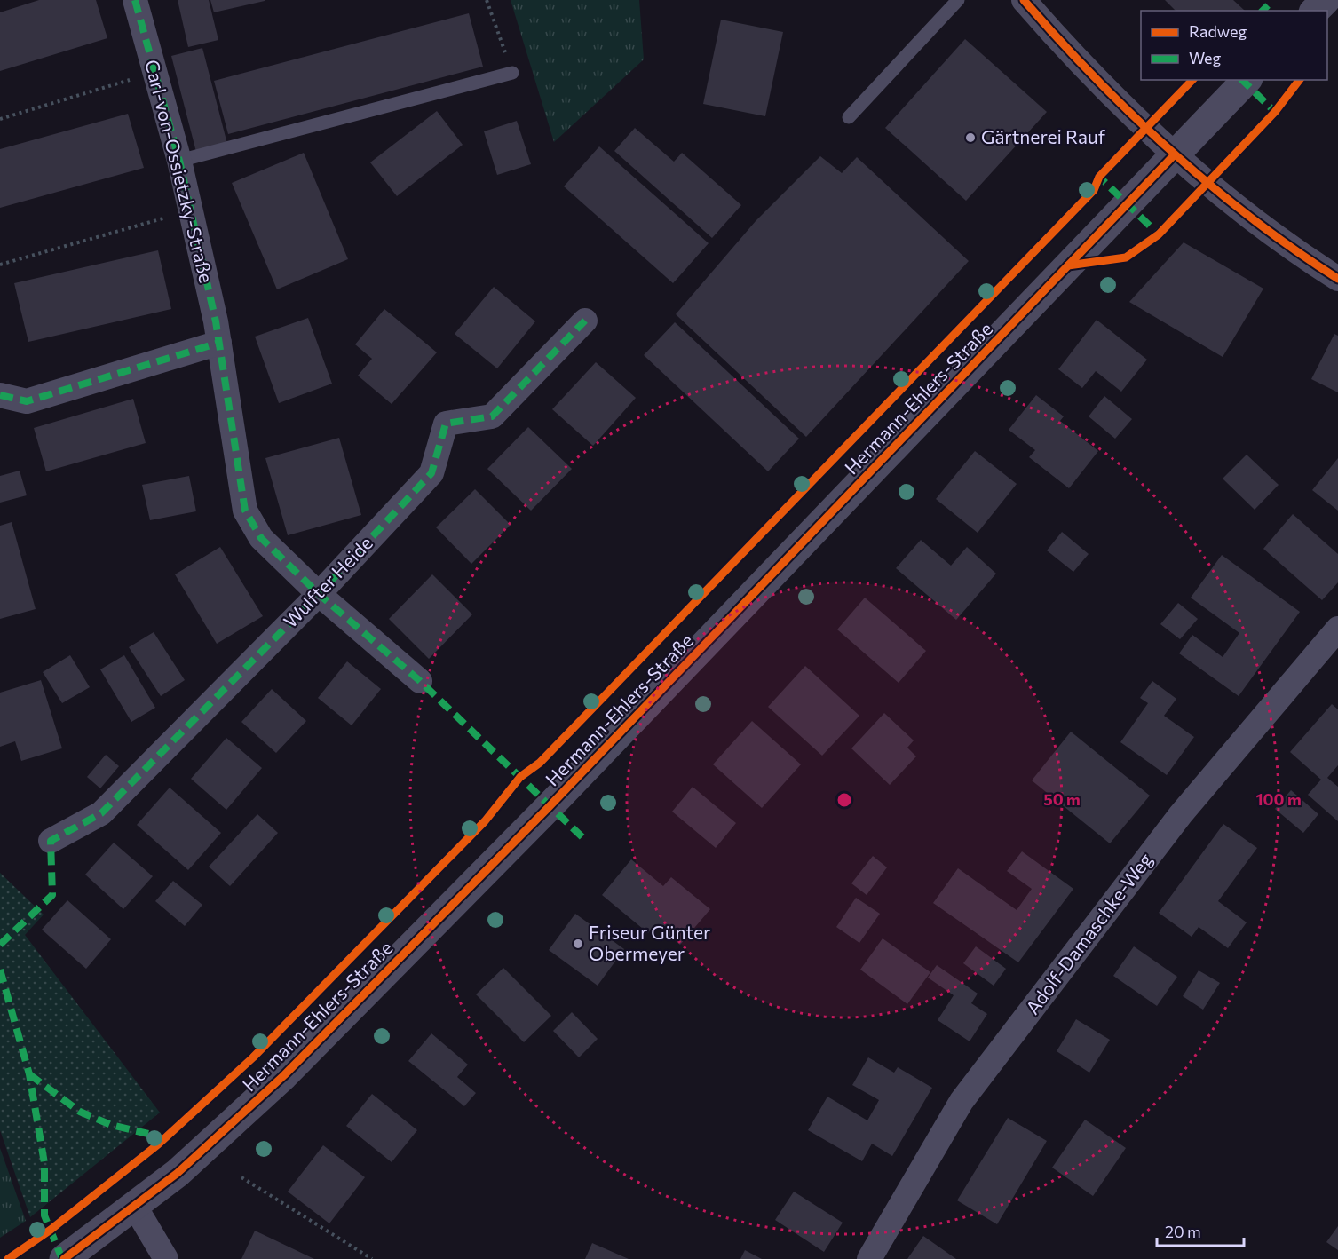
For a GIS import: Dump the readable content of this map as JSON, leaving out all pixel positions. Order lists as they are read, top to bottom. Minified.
{"streets":{"street":["Carl-von-Ossietzky-Straße","Hermann-Ehlers-Straße","Wulfter Heide","Adolf-Damaschke-Weg"]},"crossings":[["Carl-von-Ossietzky-Straße","Wulfter Heide"]],"places":["Gärtnerei Rauf","Friseur Günter Obermeyer"],"legend":["Radweg","Weg"],"scale_bar":"20 m","rings":["50 m","100 m"]}
